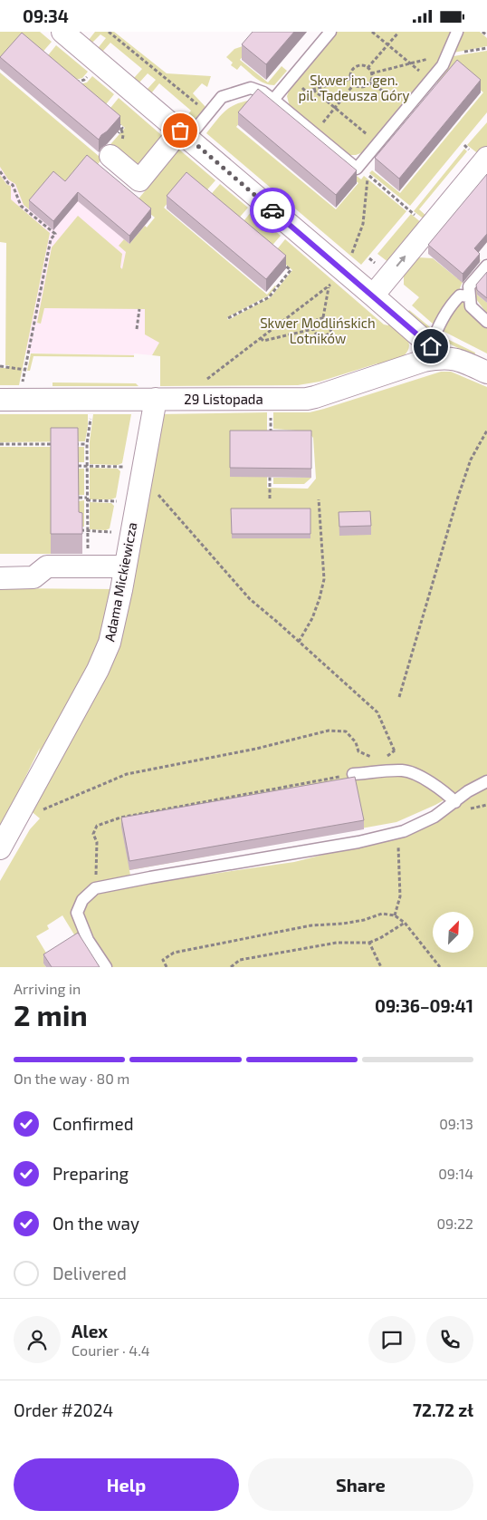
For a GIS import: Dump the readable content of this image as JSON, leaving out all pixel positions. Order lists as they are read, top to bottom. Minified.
{"streets":{"street":["29 Listopada","Adama Mickiewicza"]},"crossings":[["29 Listopada","Adama Mickiewicza"]],"parks":["Skwer im. gen. pil. Tadeusza Góry","Skwer Modlińskich Lotników"],"north":"top right","page":{"status":"09:34","heading":["2 min","Arriving in","09:36–09:41"],"panel":["Alex","Courier · 4.4","Order #2024","72.72 zł"],"bar":"On the way · 80 m","list":[["Confirmed","09:13"],["Preparing","09:14"],["On the way","09:22"],"Delivered"],"buttons":["Help","Share"]}}
